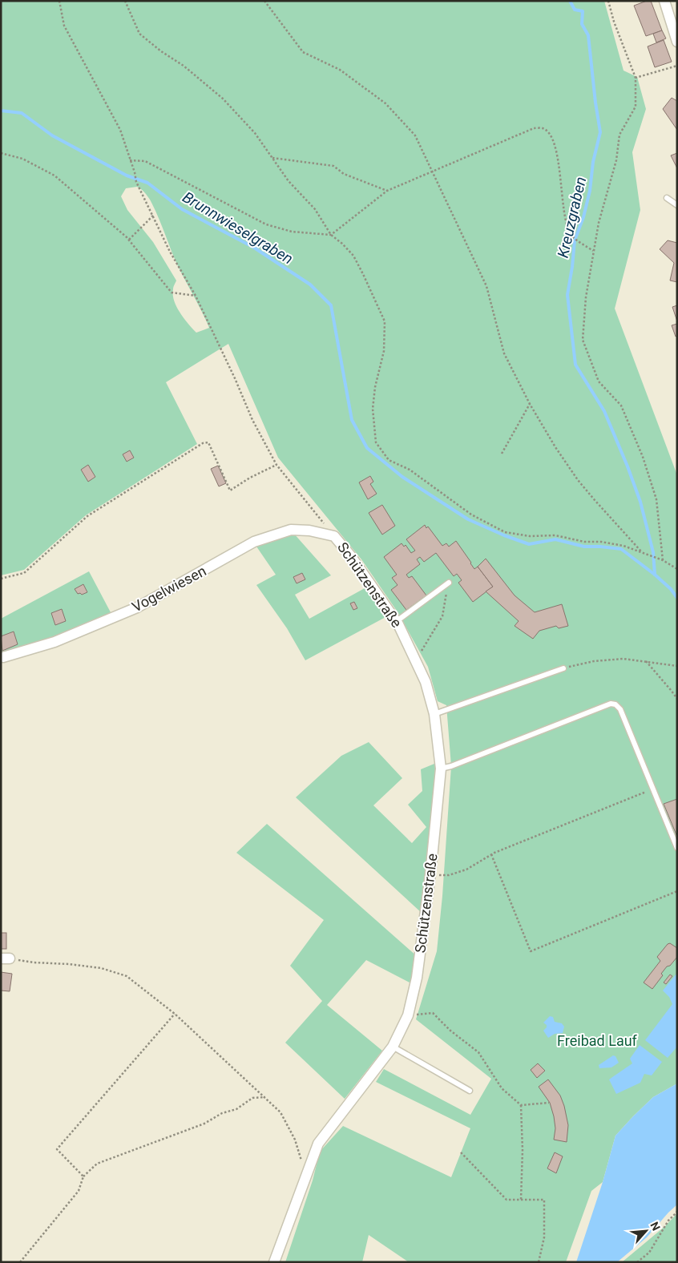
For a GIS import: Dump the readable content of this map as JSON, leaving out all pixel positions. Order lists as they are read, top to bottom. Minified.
{"streets":{"street":["Schützenstraße","Vogelwiesen"]},"crossings":[["Schützenstraße","Vogelwiesen"]],"water":["Kreuzgraben","Brunnwieselgraben"],"parks":["Freibad Lauf"],"north":"top right"}
